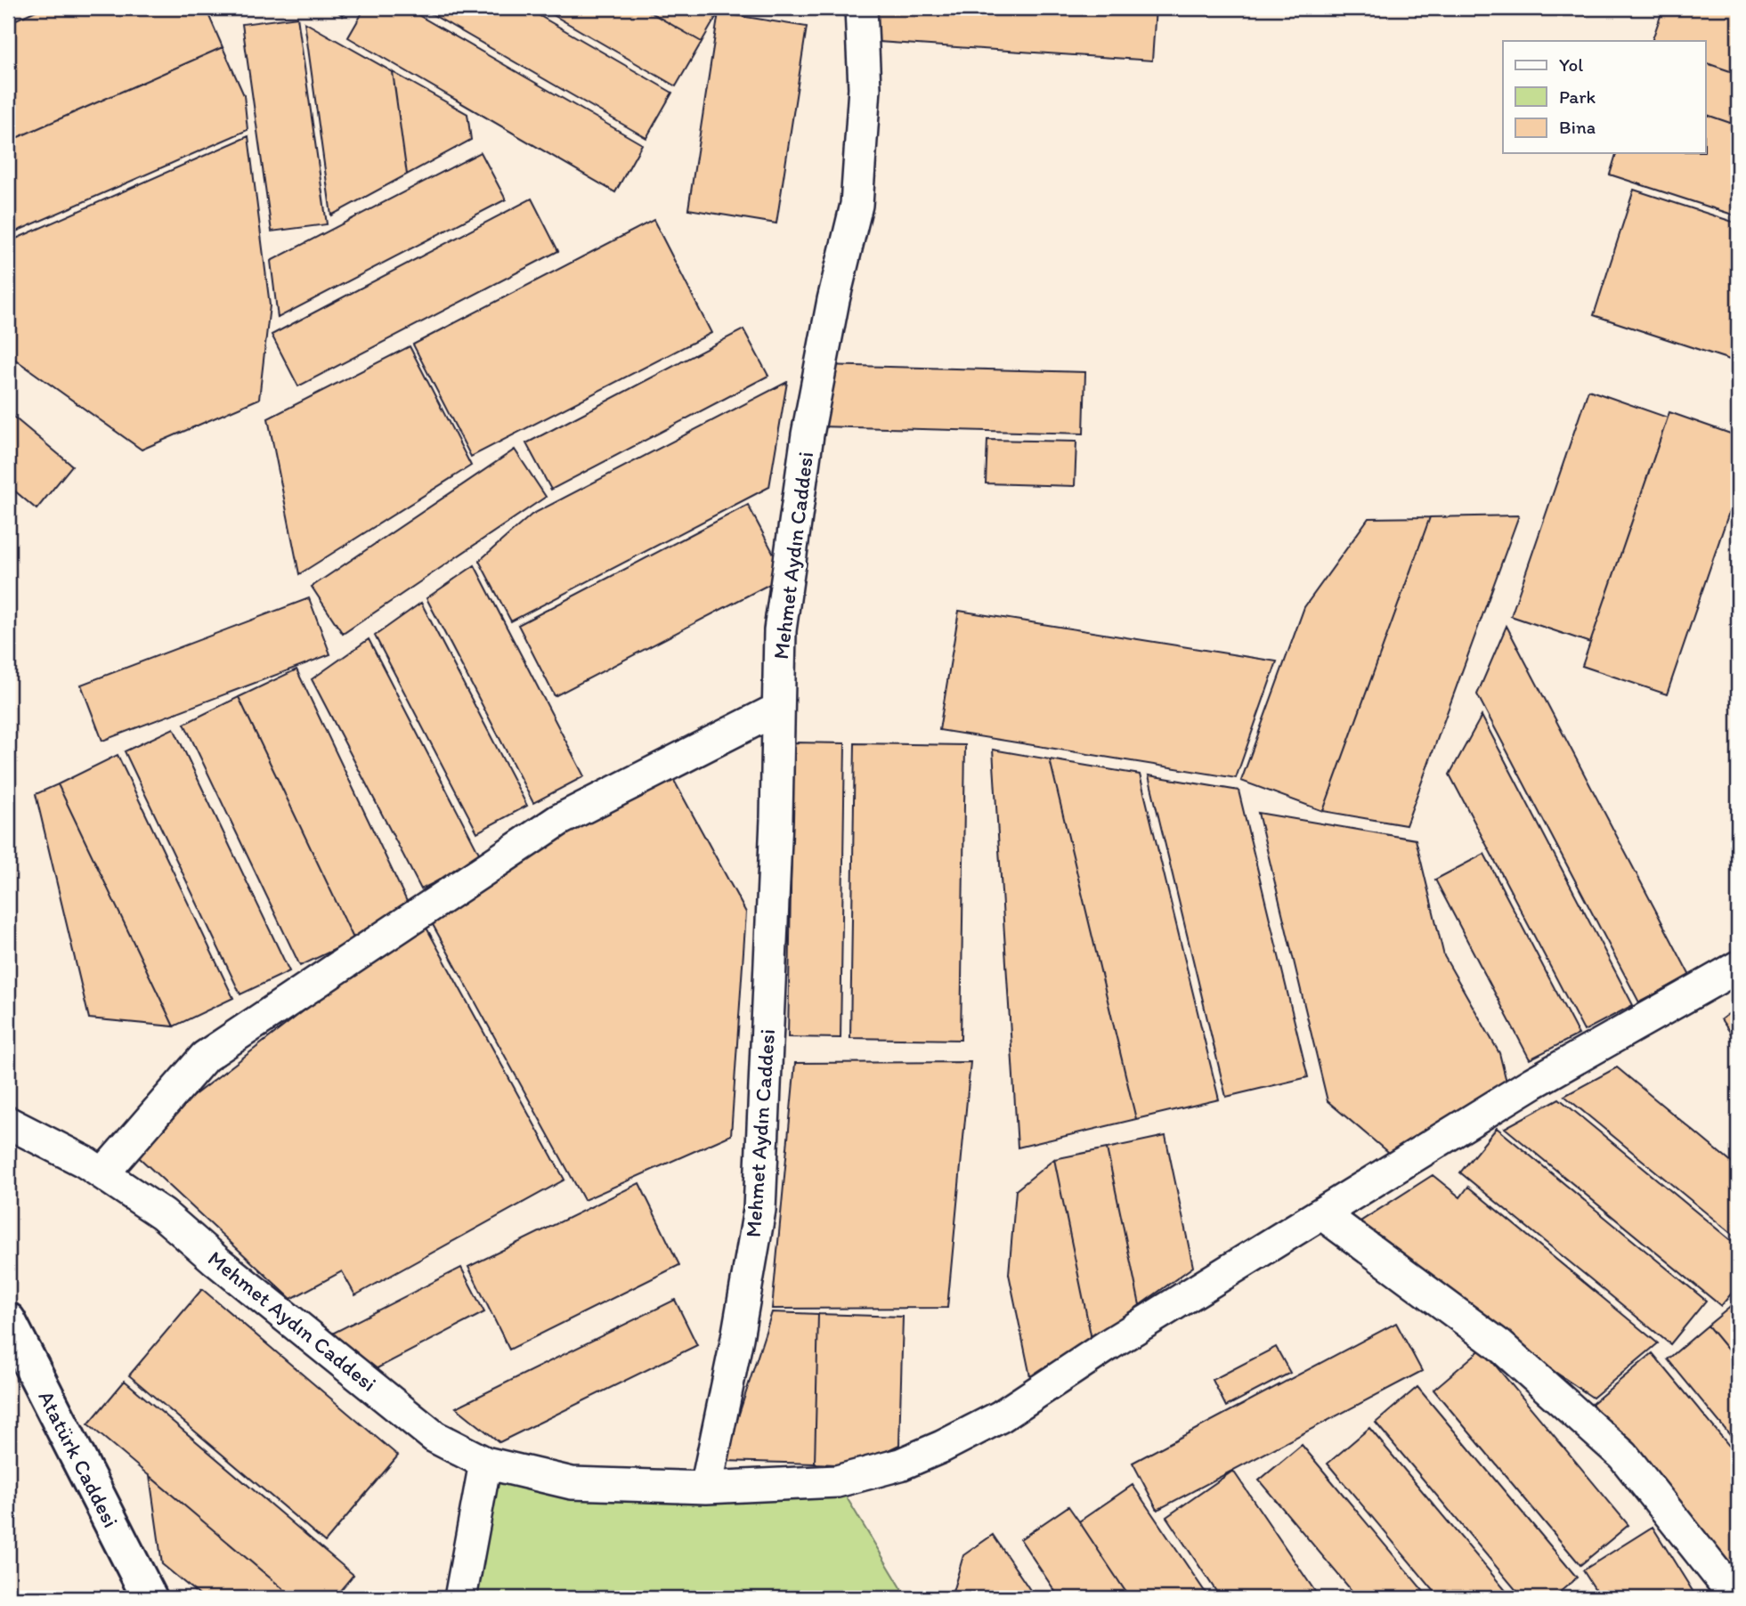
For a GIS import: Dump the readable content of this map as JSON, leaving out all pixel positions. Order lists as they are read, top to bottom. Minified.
{"streets":{"street":["Mehmet Aydın Caddesi","Atatürk Caddesi"]},"legend":["Yol","Park","Bina"]}
